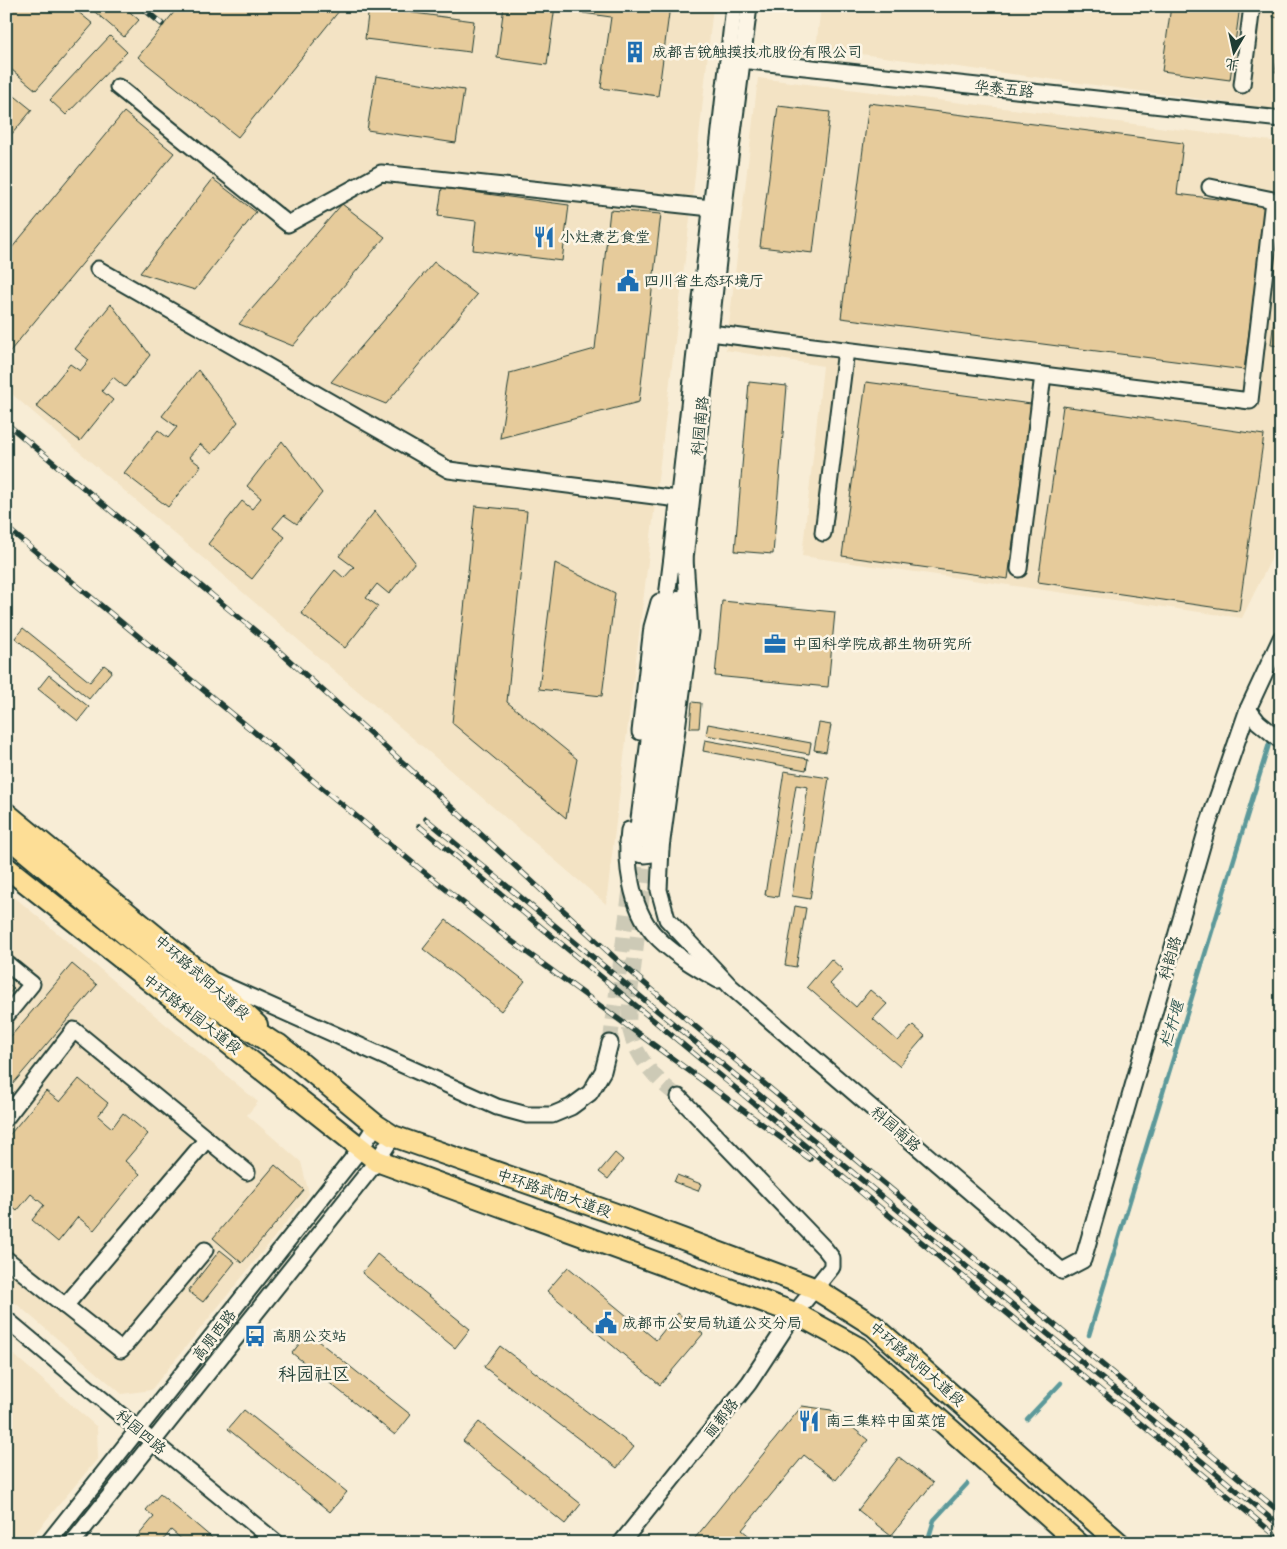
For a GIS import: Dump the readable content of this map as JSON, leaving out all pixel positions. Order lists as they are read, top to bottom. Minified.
{"streets":{"main road":["中环路武阳大道段","中环路科园大道段"],"street":["华泰五路","科园南路","科韵路","高朋西路","丽都路","科园四路"]},"crossings":[["华泰五路","科园南路"],["科园南路","科韵路"],["中环路武阳大道段","中环路科园大道段"],["中环路武阳大道段","高朋西路"],["中环路武阳大道段","丽都路"],["中环路科园大道段","高朋西路"],["高朋西路","科园四路"]],"districts":["科园社区"],"water":["栏杆堰"],"places":{"building":["成都吉锐触摸技术股份有限公司"],"restaurant":["小灶煮艺食堂","南三集粹中国菜馆"],"public building":["四川省生态环境厅","成都市公安局轨道公交分局"],"office":["中国科学院成都生物研究所"],"bus stop":["高朋公交站"]},"north":"bottom"}
